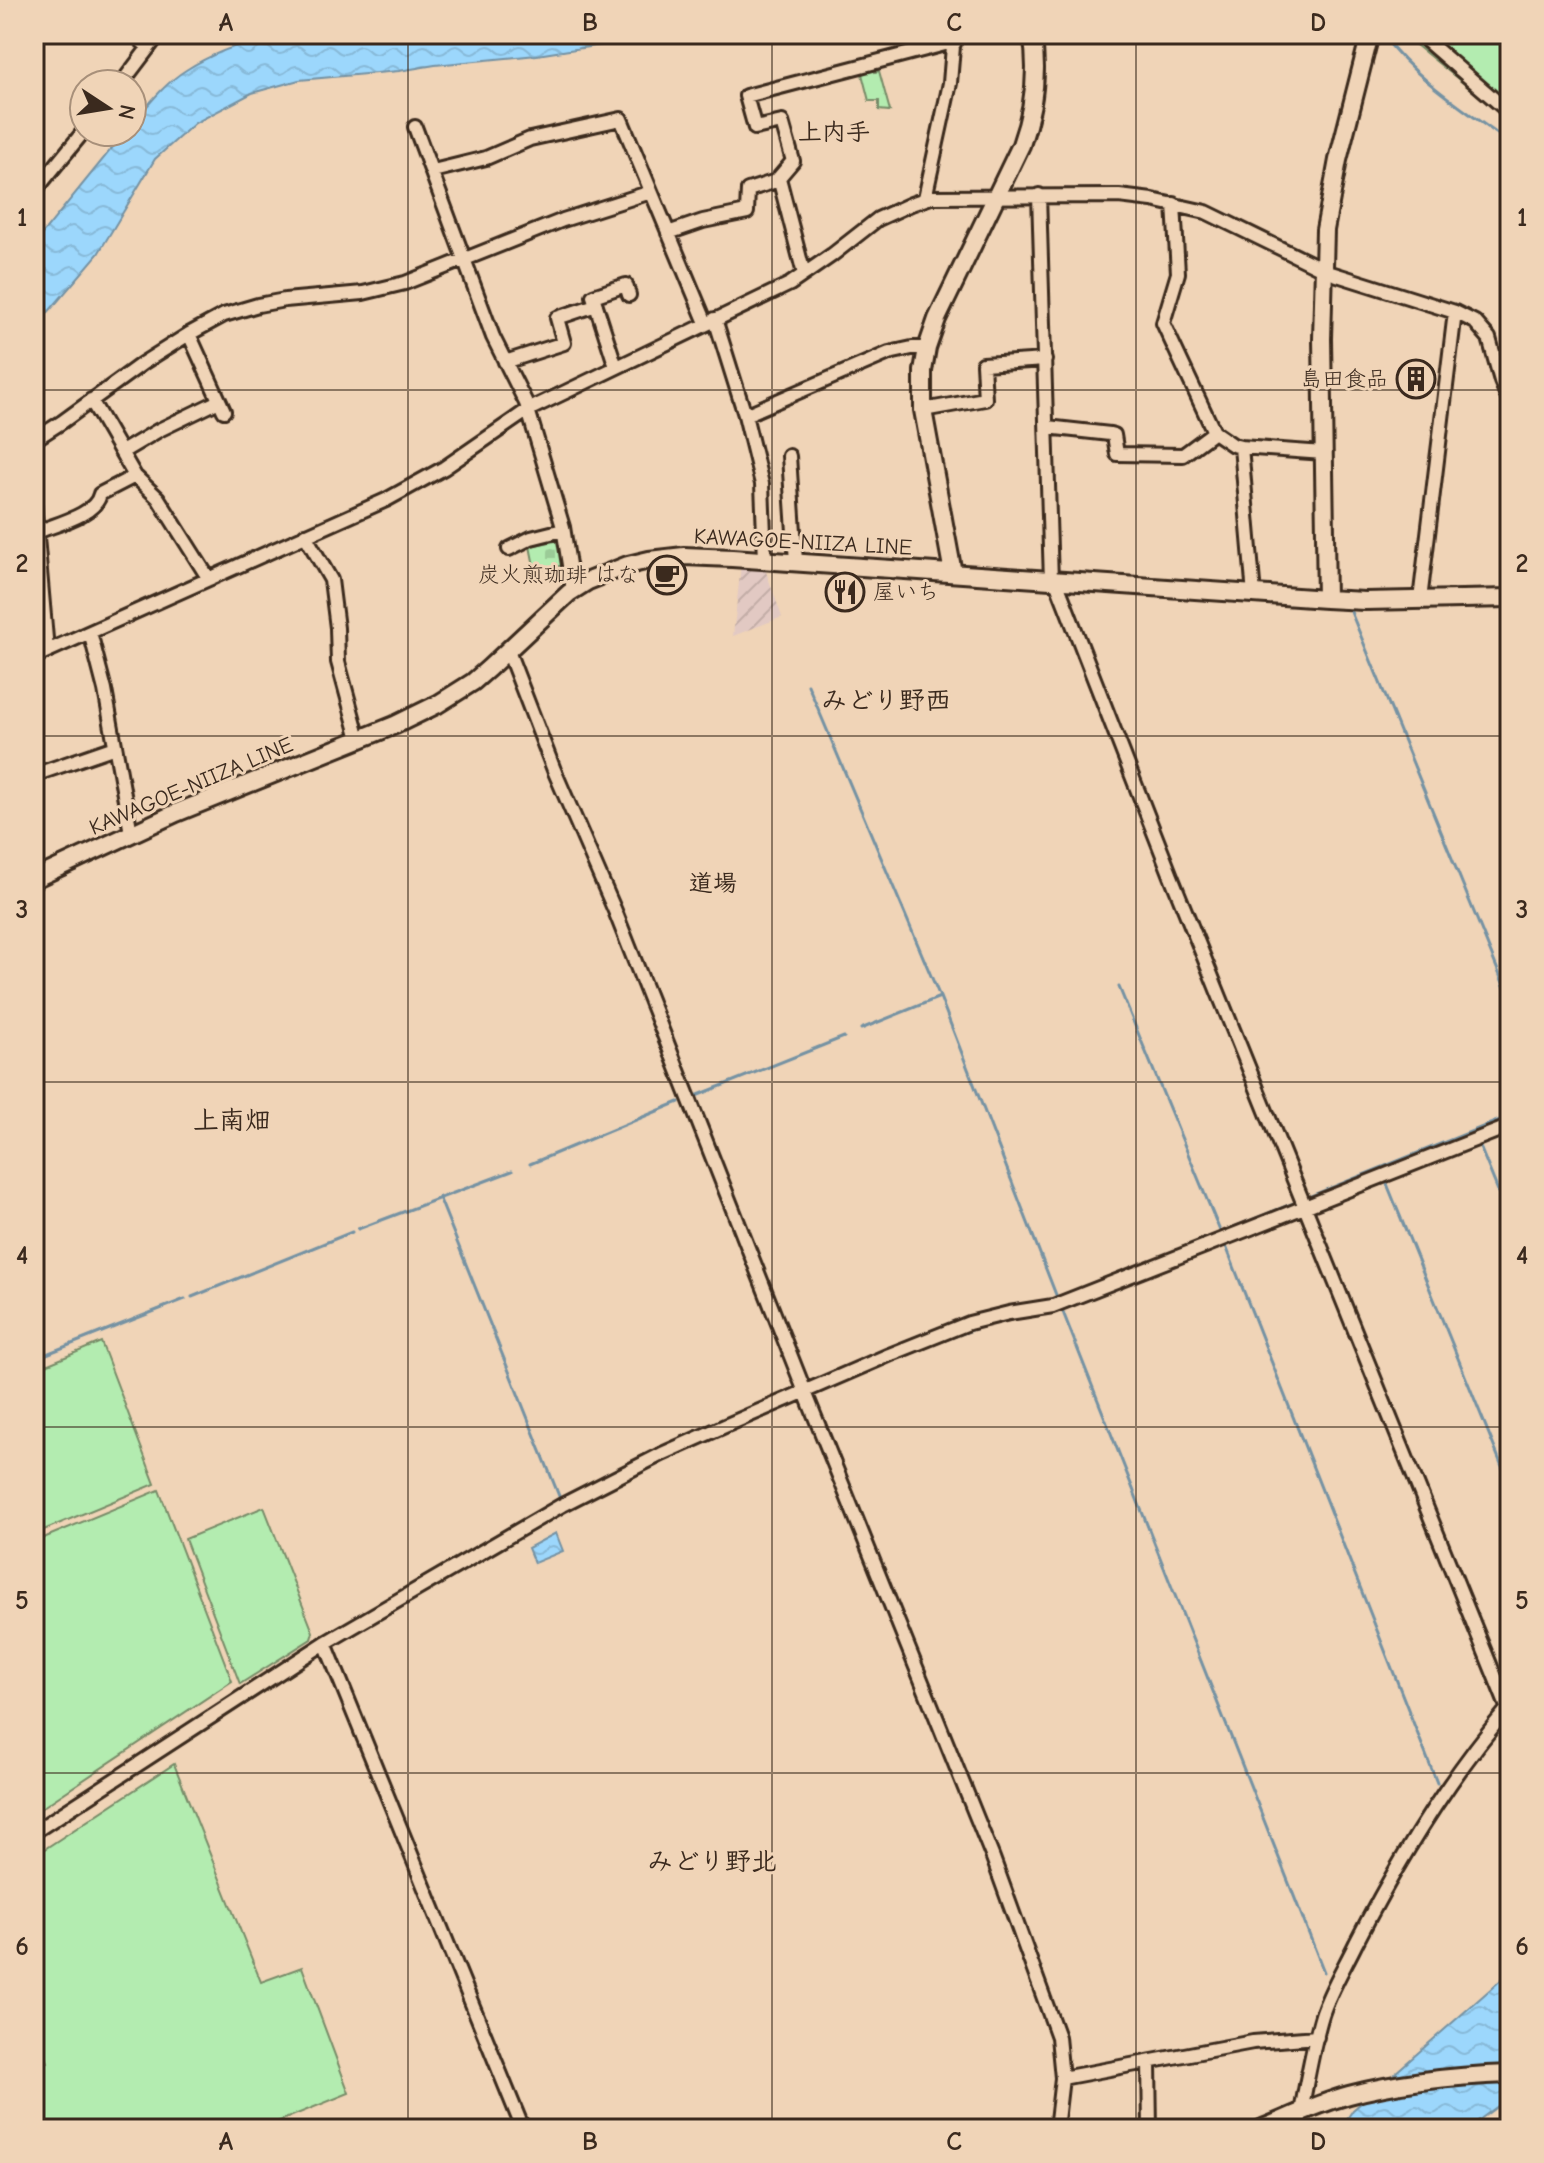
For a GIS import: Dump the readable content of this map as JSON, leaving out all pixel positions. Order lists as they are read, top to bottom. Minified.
{"streets":{"main road":["KAWAGOE-NIIZA LINE"]},"districts":["上内手","みどり野西","道場","上南畑","みどり野北"],"places":{"building":["島田食品"],"cafe":["炭火煎珈琲 はな"],"restaurant":["屋いち"]},"north":"right","grid":{"columns":["A","B","C","D"],"rows":["1","2","3","4","5","6"]}}
